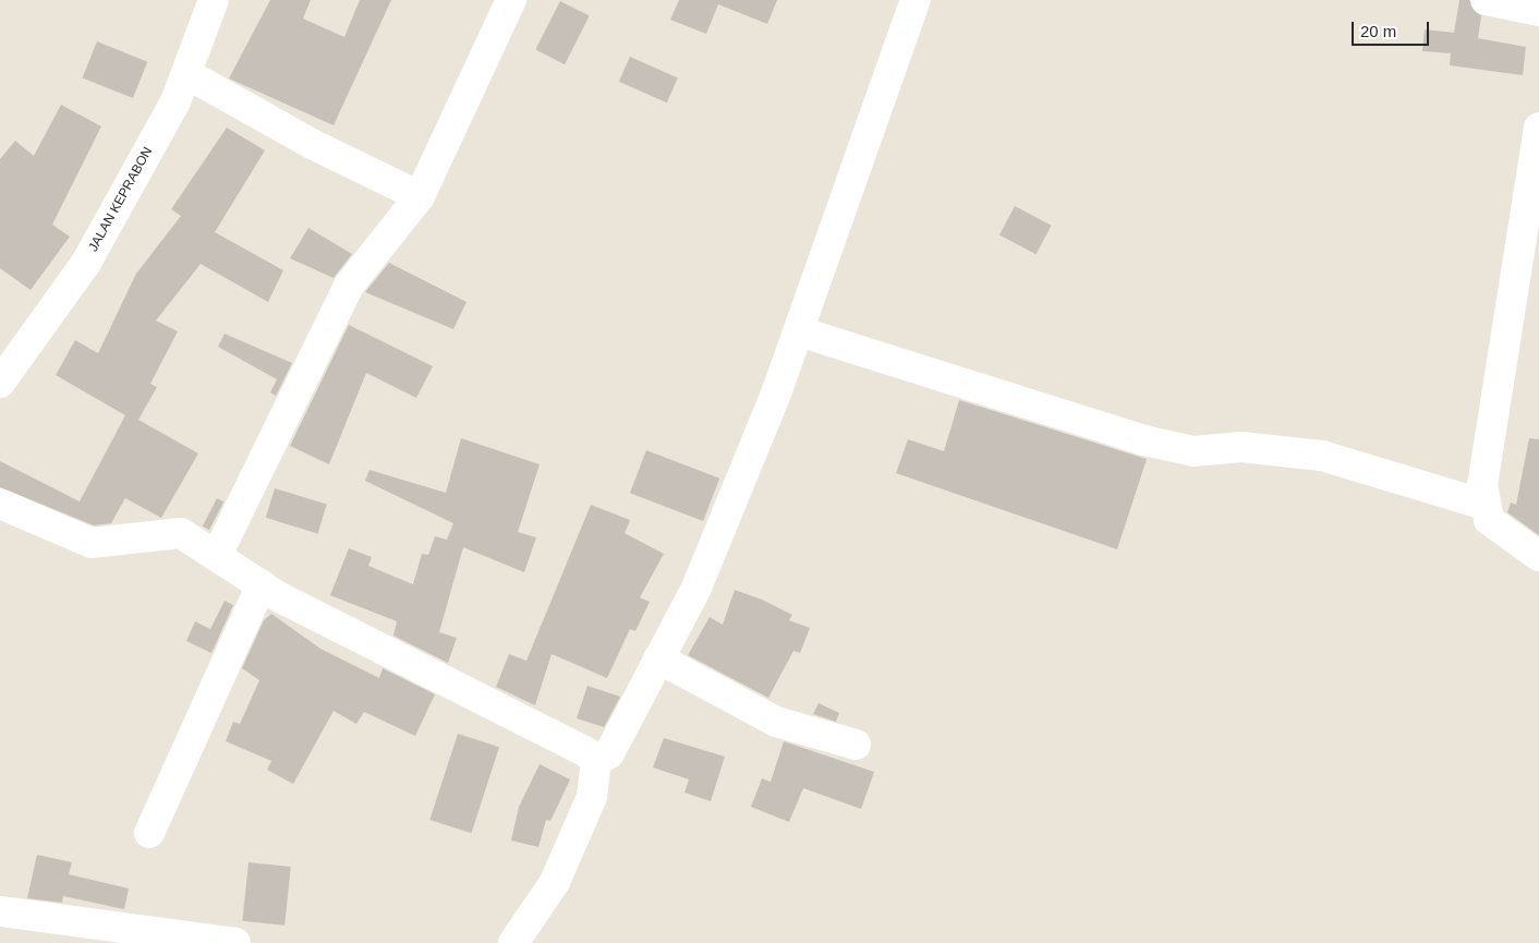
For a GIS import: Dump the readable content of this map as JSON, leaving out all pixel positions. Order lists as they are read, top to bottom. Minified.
{"streets":{"street":["JALAN KEPRABON"]},"scale_bar":"20 m"}
